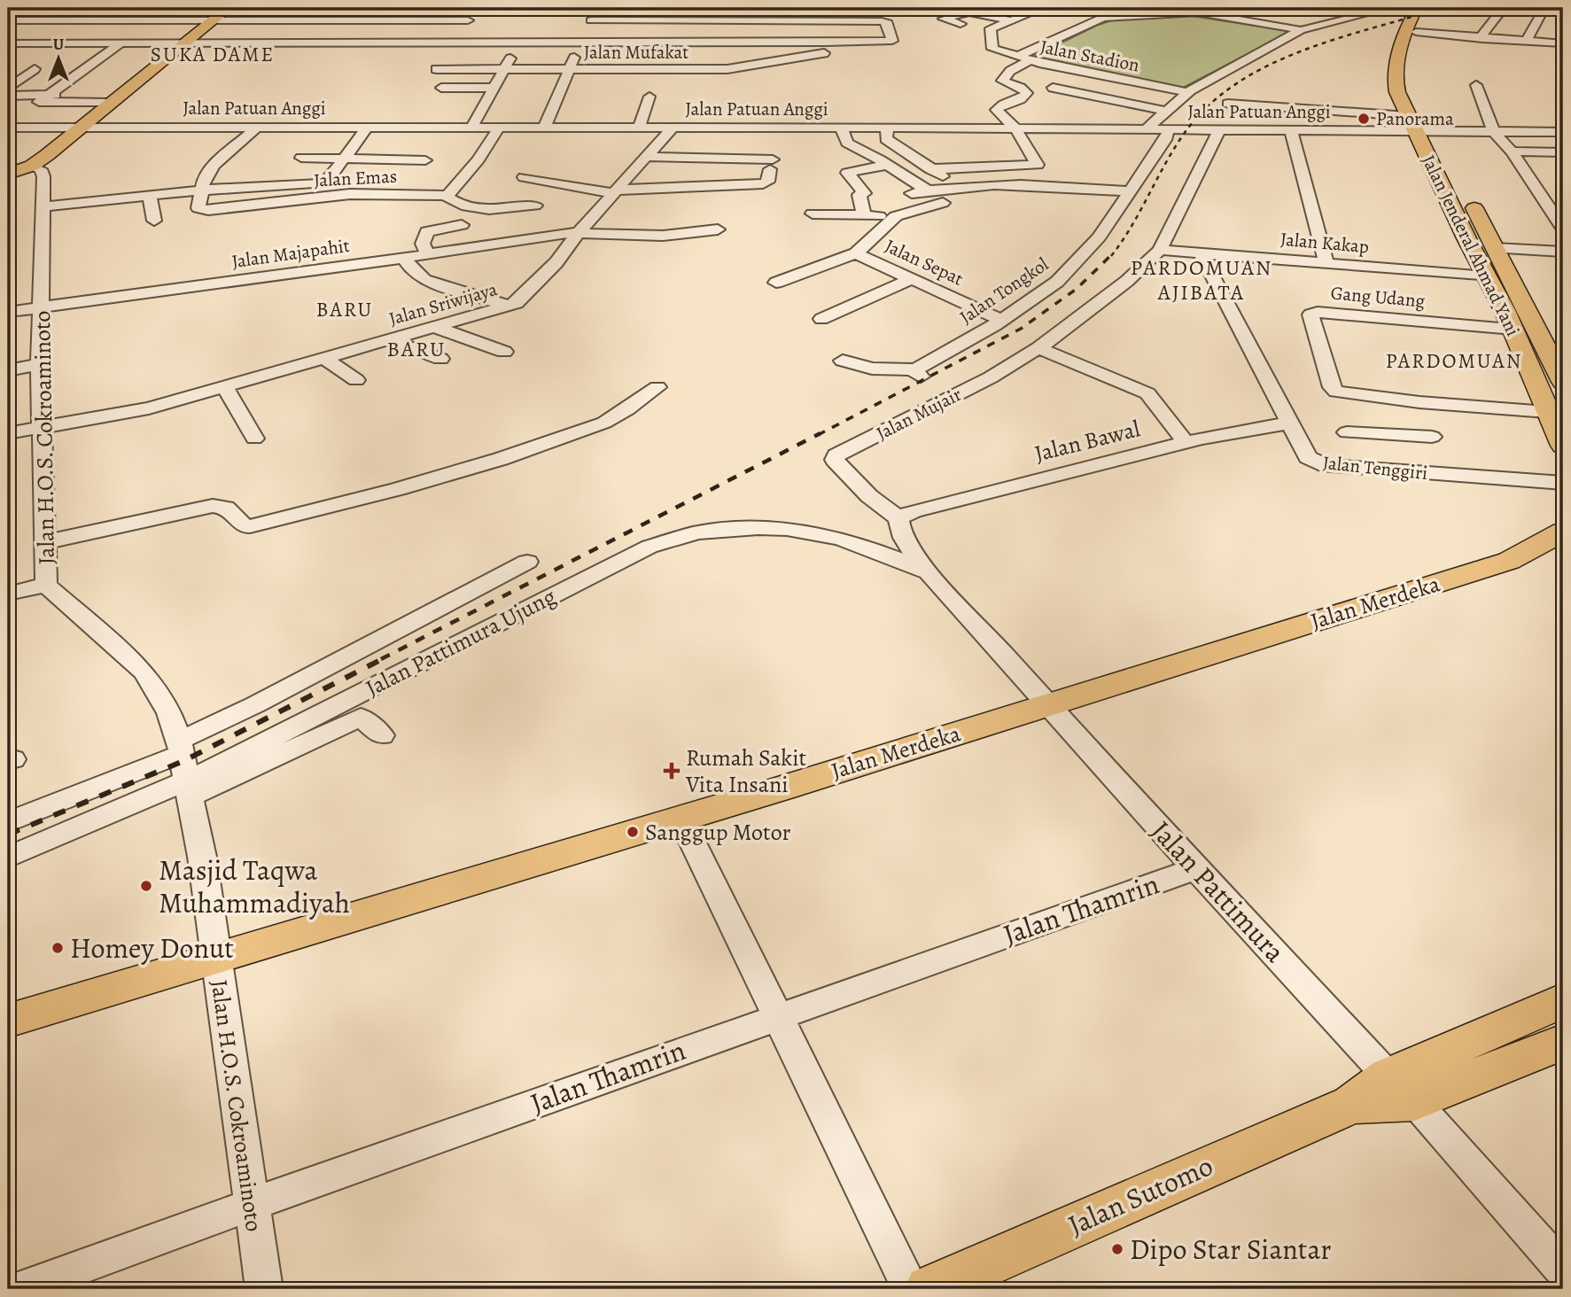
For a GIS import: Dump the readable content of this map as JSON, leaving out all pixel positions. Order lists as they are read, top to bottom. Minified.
{"streets":{"main road":["Jalan Jenderal Ahmad Yani","Jalan Merdeka","Jalan Sutomo"],"street":["Jalan Mufakat","Jalan Stadion","Jalan Patuan Anggi","Jalan Emas","Jalan Kakap","Jalan Majapahit","Jalan Sepat","Jalan Tongkol","Gang Udang","Jalan Sriwijaya","Jalan Mujair","Jalan H.O.S. Cokroaminoto","Jalan Bawal","Jalan Tenggiri","Jalan Pattimura Ujung","Jalan Pattimura","Jalan Thamrin"]},"crossings":[["Jalan Patuan Anggi","Jalan Jenderal Ahmad Yani"],["Jalan Patuan Anggi","Jalan Tongkol"],["Jalan Patuan Anggi","Jalan Sriwijaya"],["Jalan Patuan Anggi","Jalan Mujair"],["Jalan Kakap","Jalan Jenderal Ahmad Yani"],["Jalan Kakap","Jalan Mujair"],["Jalan Kakap","Jalan Tenggiri"],["Jalan Jenderal Ahmad Yani","Gang Udang"],["Jalan Majapahit","Jalan Sriwijaya"],["Jalan Majapahit","Jalan H.O.S. Cokroaminoto"],["Jalan Sepat","Jalan Tongkol"],["Jalan Sriwijaya","Jalan H.O.S. Cokroaminoto"],["Jalan Mujair","Jalan Bawal"],["Jalan H.O.S. Cokroaminoto","Jalan Merdeka"],["Jalan H.O.S. Cokroaminoto","Jalan Pattimura Ujung"],["Jalan H.O.S. Cokroaminoto","Jalan Thamrin"],["Jalan Bawal","Jalan Tenggiri"],["Jalan Merdeka","Jalan Pattimura"],["Jalan Pattimura","Jalan Thamrin"],["Jalan Pattimura","Jalan Sutomo"]],"districts":["SUKA DAME","PARDOMUAN AJIBATA","BARU","BARU","PARDOMUAN"],"places":{"other":["Panorama","Sanggup Motor","Masjid Taqwa Muhammadiyah","Homey Donut","Dipo Star Siantar"],"health":["Rumah Sakit Vita Insani"]},"north":"top"}
